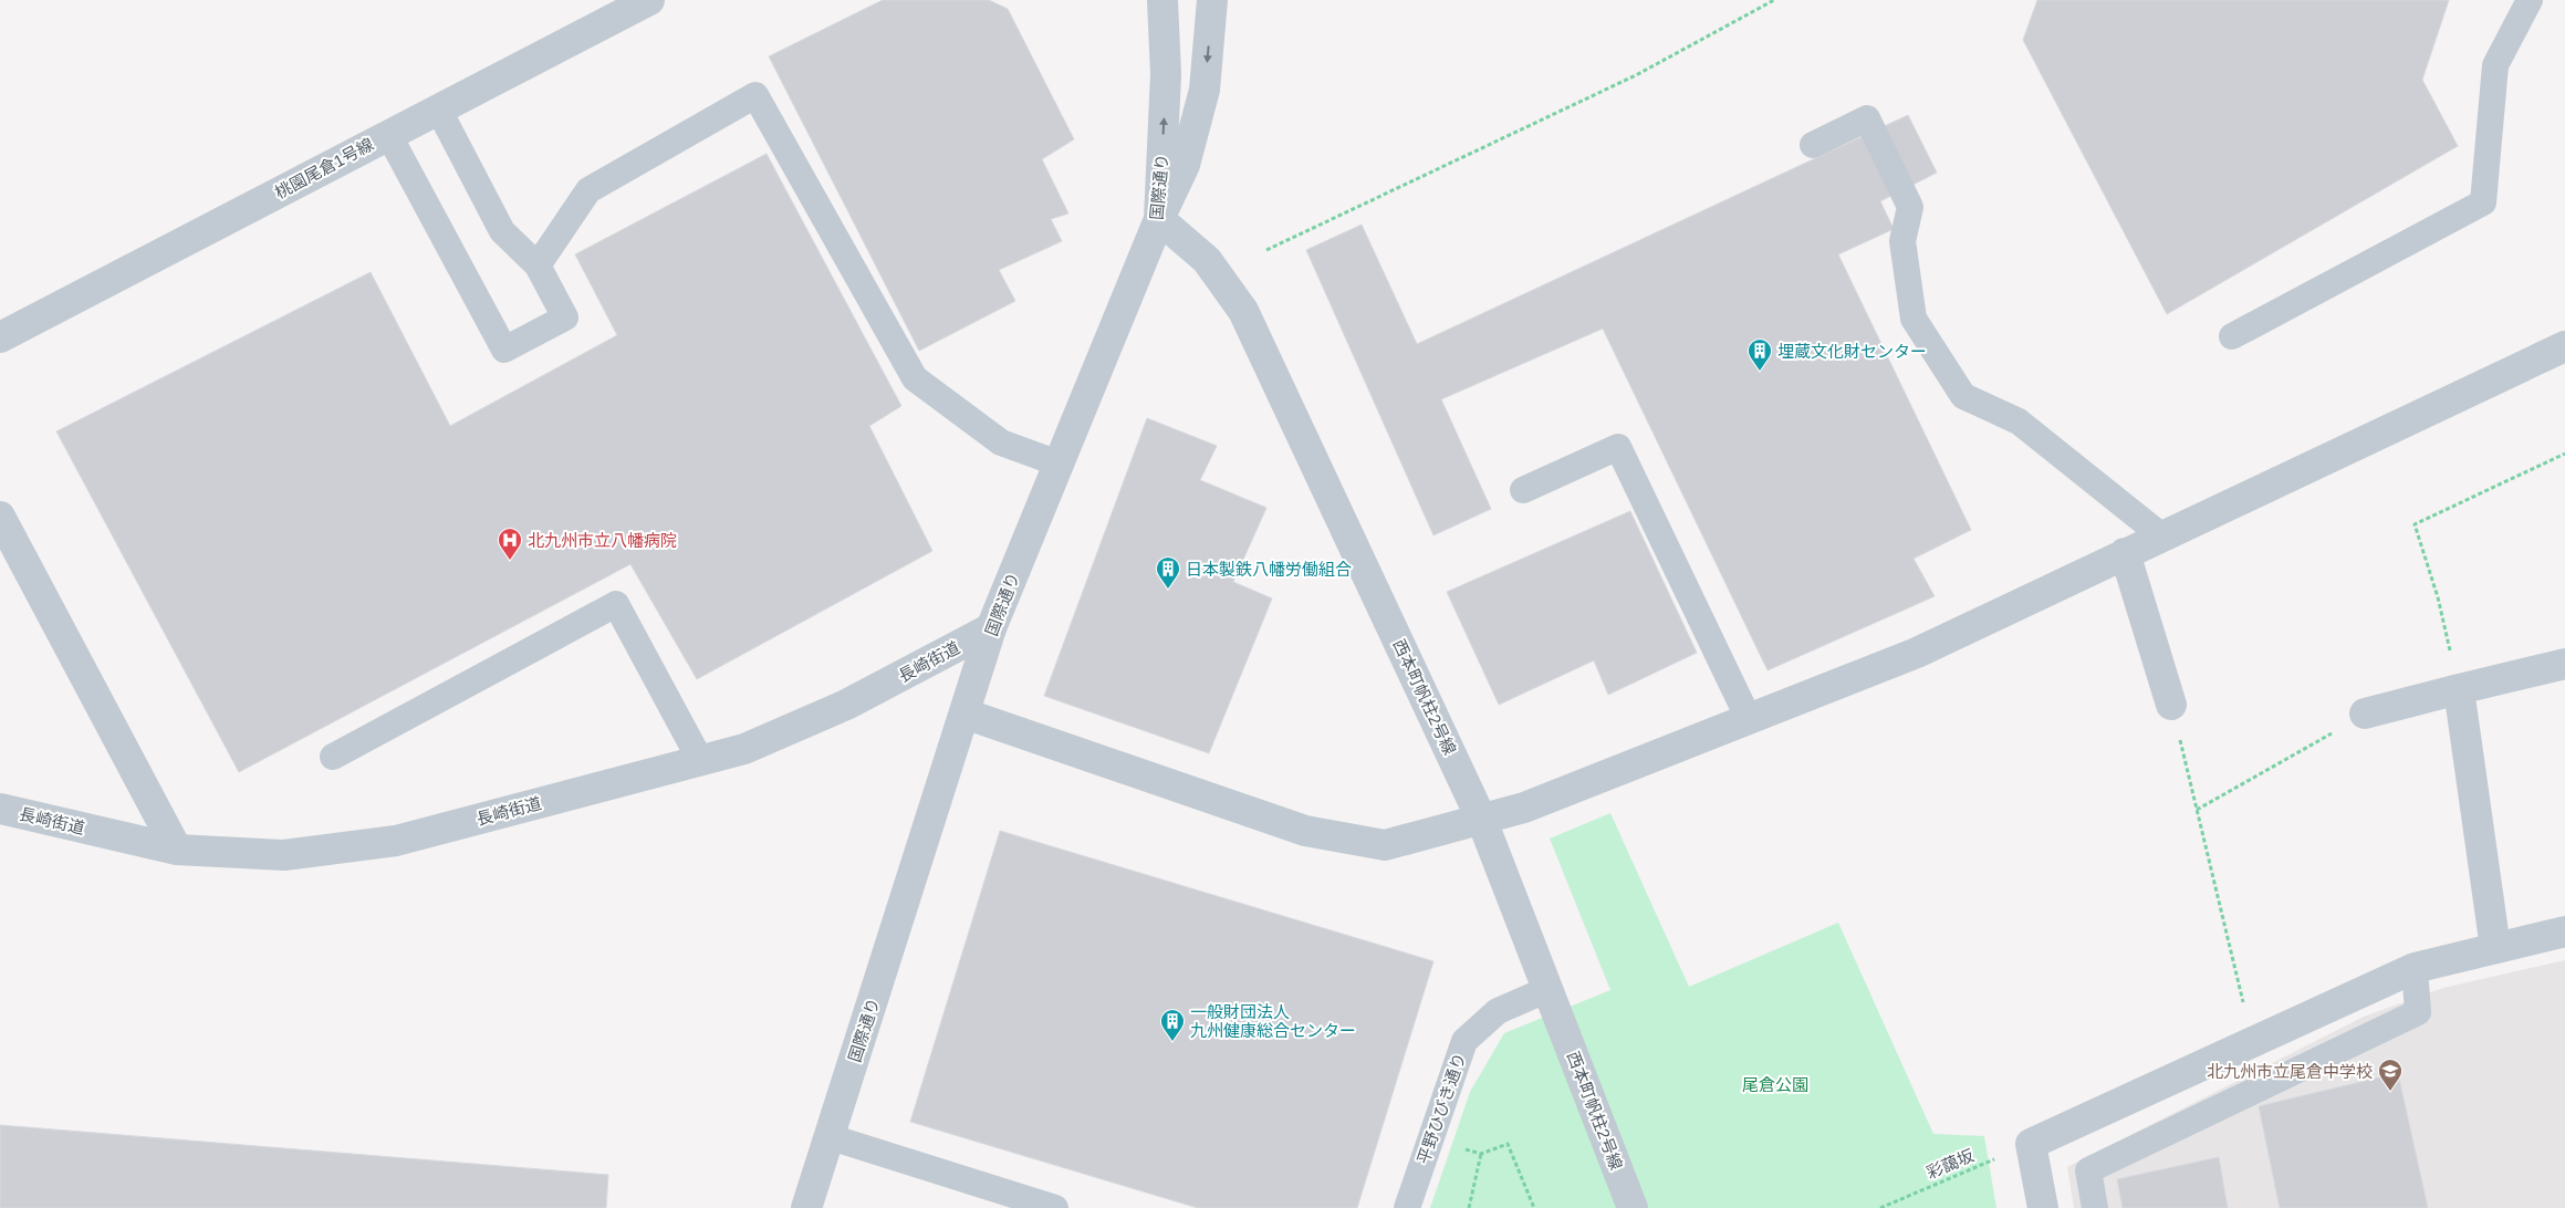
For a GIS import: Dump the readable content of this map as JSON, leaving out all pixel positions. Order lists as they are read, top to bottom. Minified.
{"streets":{"street":["桃園尾倉1号線","国際通り","長崎街道","西本町帆柱2号線"],"lane":["平野ひびき通り"],"path":["彩藹坂"]},"crossings":[["国際通り","長崎街道"],["国際通り","西本町帆柱2号線"],["西本町帆柱2号線","平野ひびき通り"]],"parks":["尾倉公園"],"places":{"building":["埋蔵文化財センター","日本製鉄八幡労働組合","一般財団法人 九州健康総合センター"],"hospital":["北九州市立八幡病院"],"school or university":["北九州市立尾倉中学校"]}}
